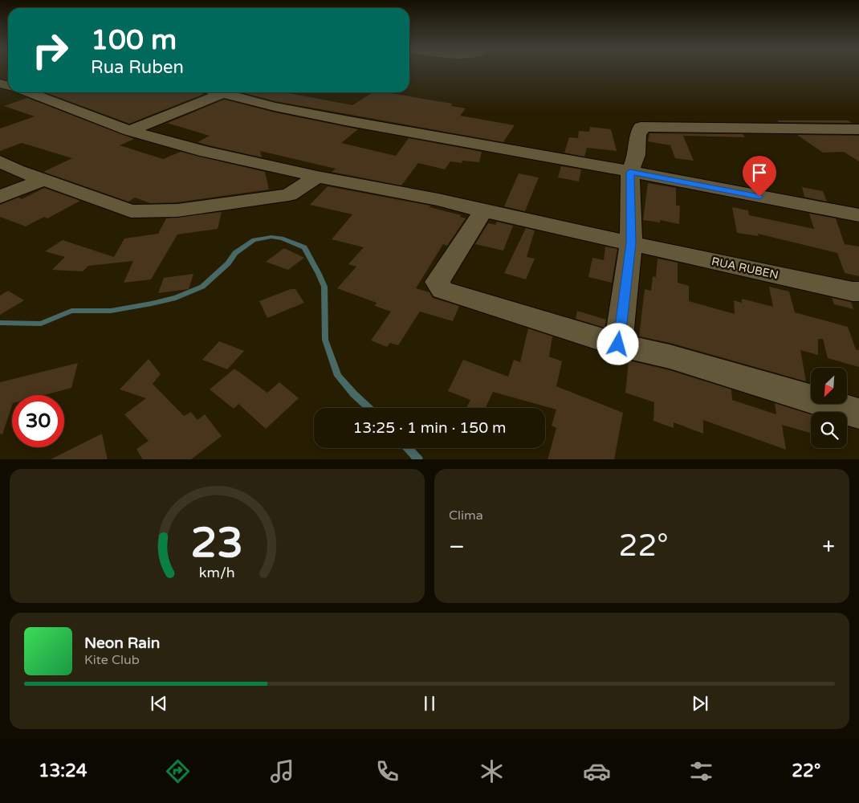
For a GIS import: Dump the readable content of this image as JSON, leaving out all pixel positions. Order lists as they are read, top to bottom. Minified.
{"streets":{"street":["RUA RUBEN"]},"north":"bottom left","page":{"turn":["100 m","Rua Ruben"],"limit":"30","trip":"13:25 · 1 min · 150 m","tile":"Clima","heat":["−","22°","+"],"song":["Neon Rain","Kite Club"],"tabs":["13:24","22°"],"gauge":["23","km/h"]}}
